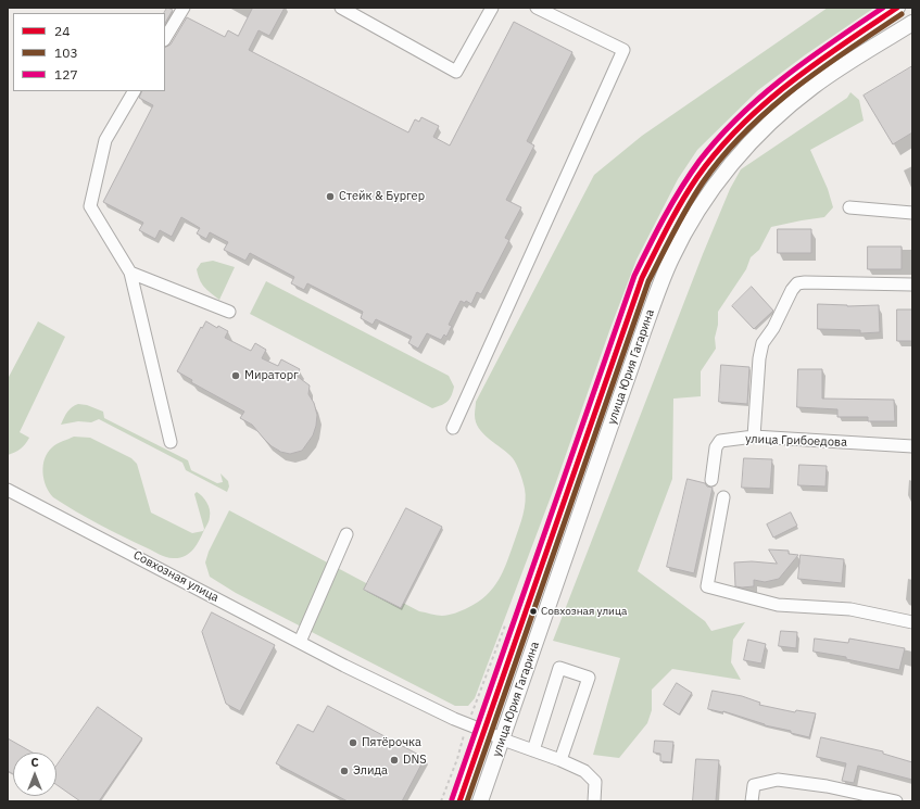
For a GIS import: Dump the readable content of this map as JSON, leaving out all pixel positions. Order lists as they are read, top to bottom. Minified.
{"streets":{"main road":["улица Юрия Гагарина"],"street":["улица Грибоедова","Совхозная улица"]},"crossings":[["улица Юрия Гагарина","Совхозная улица"]],"places":["Стейк & Бургер","Мираторг","Совхозная улица","Пятёрочка","DNS","Элида"],"lines":["transit line 24","transit line 127","transit line 103"],"legend":["24","103","127"],"north":"top"}
